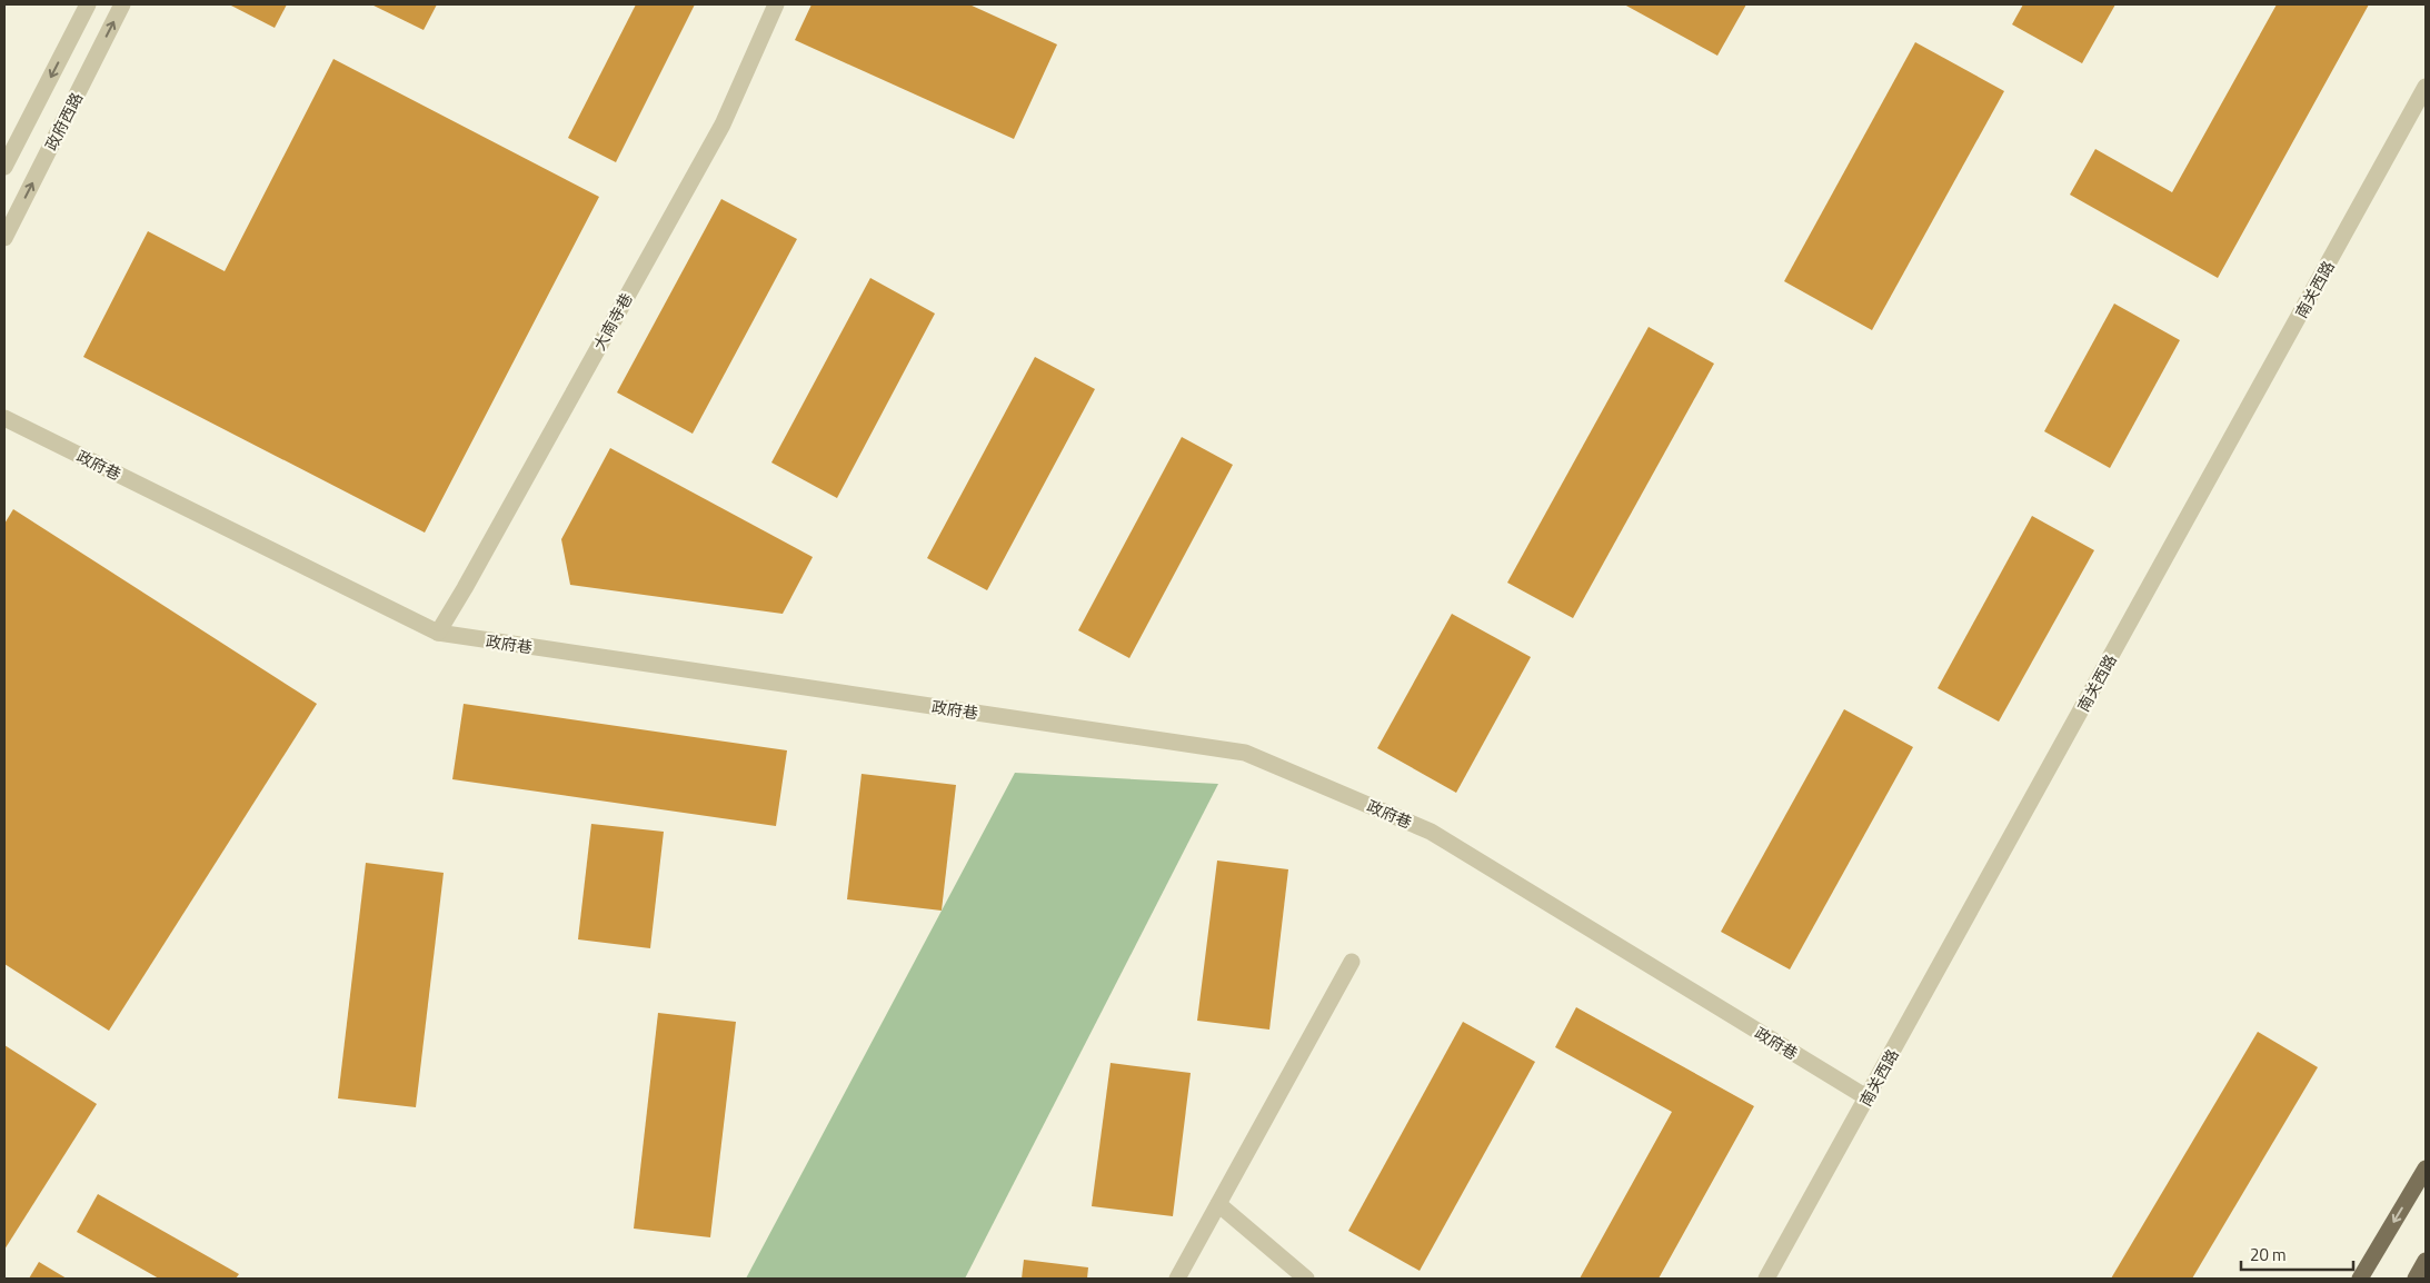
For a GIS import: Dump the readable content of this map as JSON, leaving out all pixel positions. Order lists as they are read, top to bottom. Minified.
{"streets":{"street":["政府西路","南关西路","大南寺巷","政府巷"]},"crossings":[["南关西路","政府巷"],["大南寺巷","政府巷"]],"scale_bar":"20 m"}
